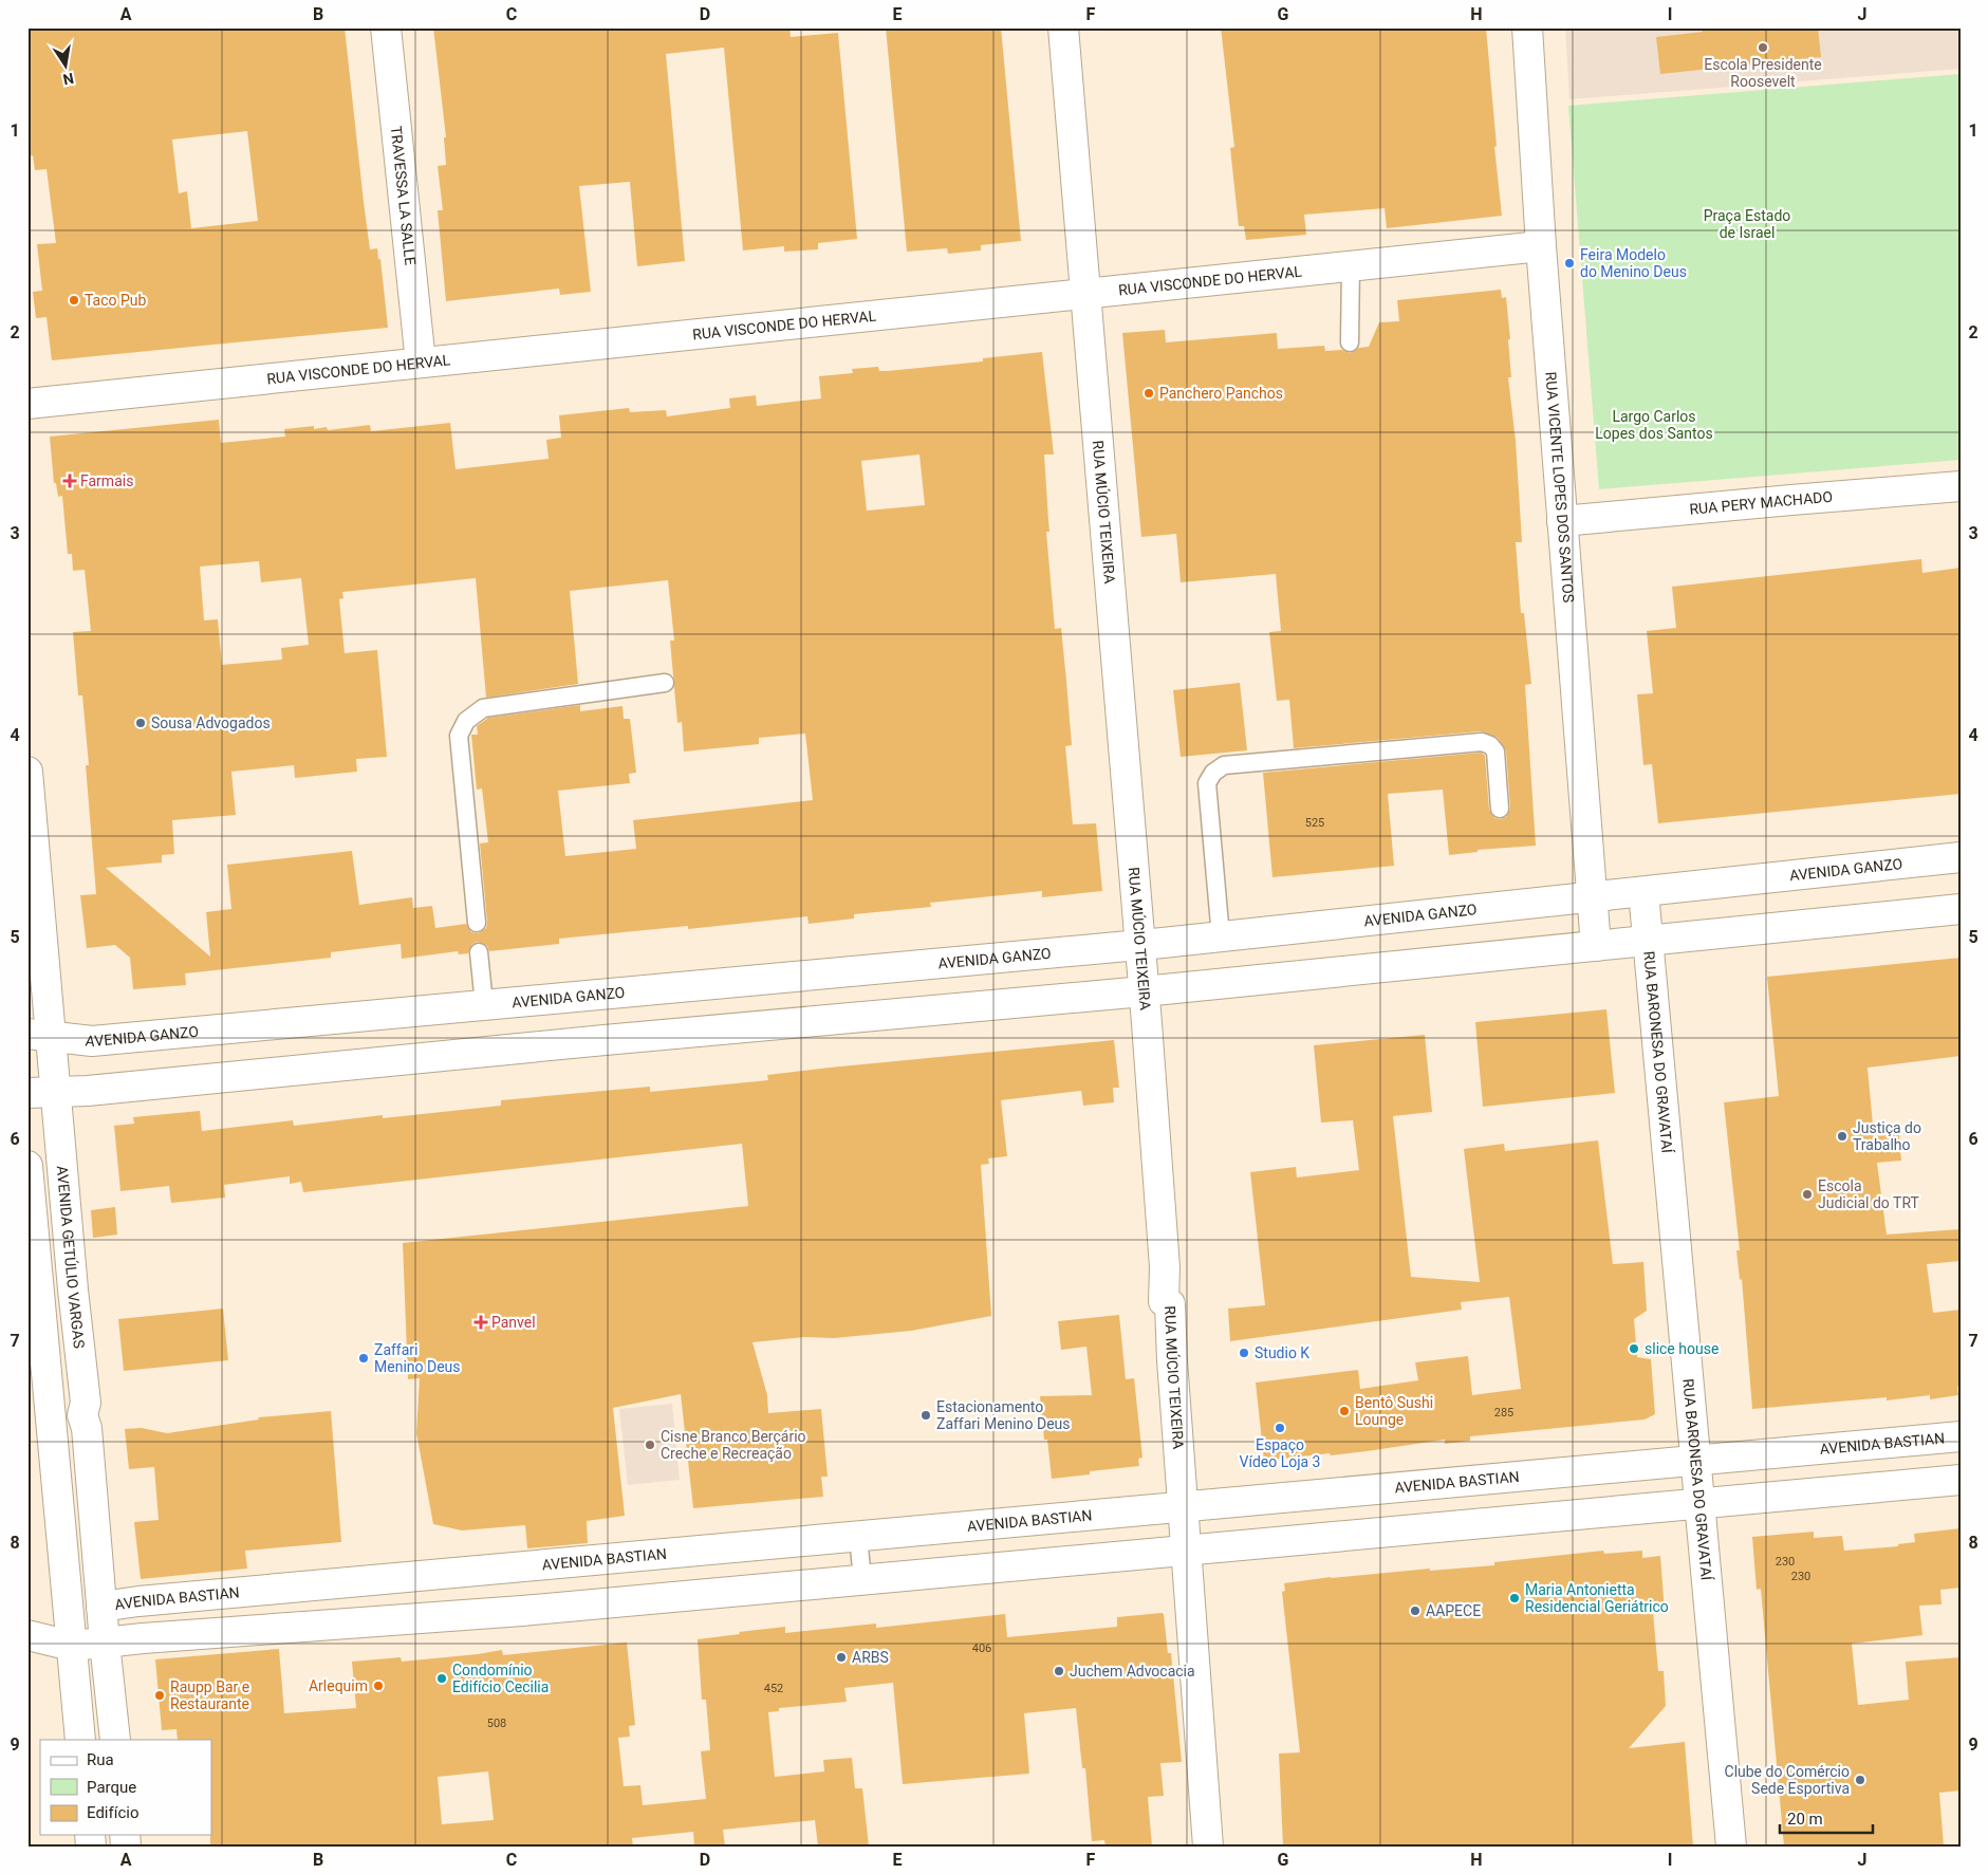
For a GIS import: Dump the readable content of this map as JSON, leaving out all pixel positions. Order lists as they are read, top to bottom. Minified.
{"streets":{"street":["TRAVESSA LA SALLE","RUA VISCONDE DO HERVAL","RUA VICENTE LOPES DOS SANTOS","RUA PERY MACHADO","RUA MÚCIO TEIXEIRA","AVENIDA GANZO","RUA BARONESA DO GRAVATAÍ","AVENIDA GETÚLIO VARGAS","AVENIDA BASTIAN"]},"crossings":[["TRAVESSA LA SALLE","RUA VISCONDE DO HERVAL"],["RUA VISCONDE DO HERVAL","RUA VICENTE LOPES DOS SANTOS"],["RUA VISCONDE DO HERVAL","RUA MÚCIO TEIXEIRA"],["RUA VICENTE LOPES DOS SANTOS","RUA PERY MACHADO"],["RUA VICENTE LOPES DOS SANTOS","AVENIDA GANZO"],["RUA MÚCIO TEIXEIRA","AVENIDA GANZO"],["RUA MÚCIO TEIXEIRA","AVENIDA BASTIAN"],["AVENIDA GANZO","RUA BARONESA DO GRAVATAÍ"],["AVENIDA GANZO","AVENIDA GETÚLIO VARGAS"],["RUA BARONESA DO GRAVATAÍ","AVENIDA BASTIAN"],["AVENIDA GETÚLIO VARGAS","AVENIDA BASTIAN"]],"parks":["Praça Estado de Israel","Largo Carlos Lopes dos Santos"],"places":{"other":["Escola Presidente Roosevelt","Feira Modelo do Menino Deus","Taco Pub","Panchero Panchos","Sousa Advogados","Justiça do Trabalho","Escola Judicial do TRT","slice house","Studio K","Zaffari Menino Deus","Bentô Sushi Lounge","Estacionamento Zaffari Menino Deus","Espaço Vídeo Loja 3","Cisne Branco Berçário Creche e Recreação","Maria Antonietta Residencial Geriátrico","AAPECE","ARBS","Juchem Advocacia","Condomínio Edifício Cecilia","Arlequim","Raupp Bar e Restaurante","Clube do Comércio Sede Esportiva"],"health":["Farmais","Panvel"]},"house_numbers":["525","285","230","230","406","452","508"],"legend":["Rua","Parque","Edifício"],"scale_bar":"20 m","north":"bottom","grid":{"columns":["A","B","C","D","E","F","G","H","I","J"],"rows":["1","2","3","4","5","6","7","8","9"]}}
